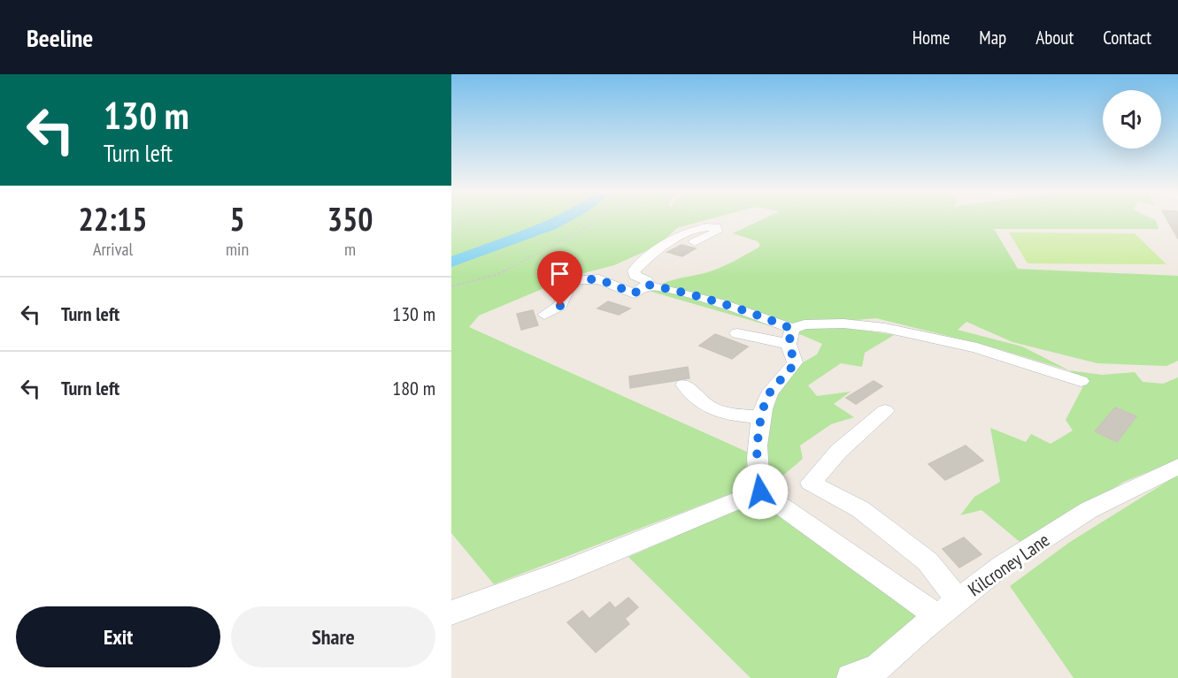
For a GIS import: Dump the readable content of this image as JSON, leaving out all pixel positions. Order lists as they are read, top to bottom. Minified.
{"streets":{"street":["Kilcroney Lane"]},"page":{"header":"Beeline","nav":["Home","Map","About","Contact"],"turn":["130 m","Turn left"],"eta":["22:15","Arrival","5","min","350","m"],"list":[{"name":"Turn left","value":"130 m"},{"name":"Turn left","value":"180 m"}],"buttons":["Exit","Share"]}}
